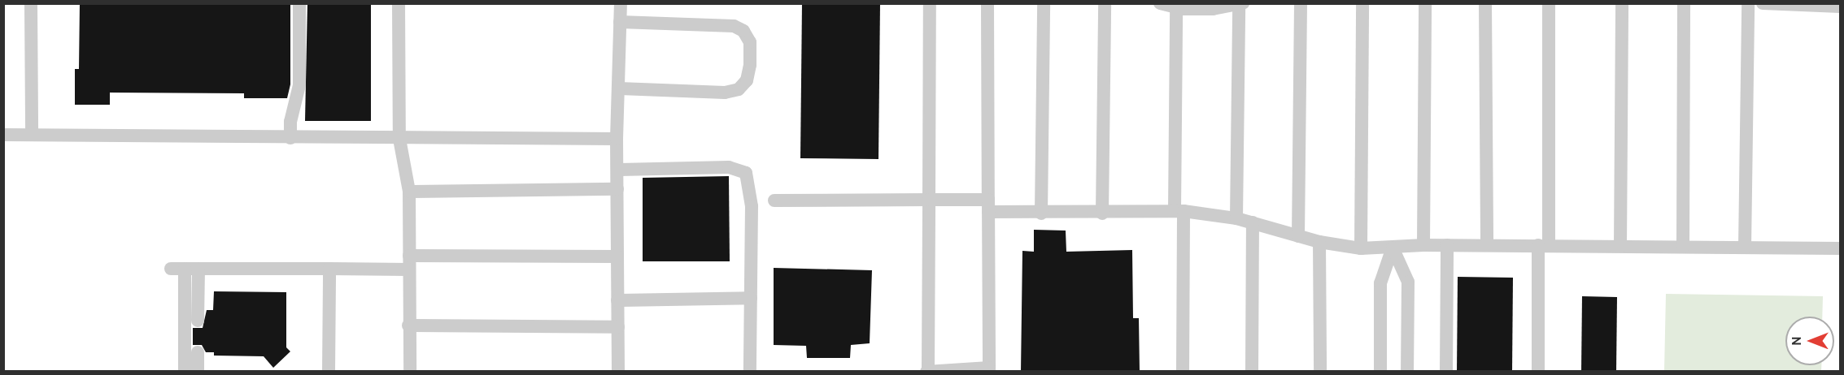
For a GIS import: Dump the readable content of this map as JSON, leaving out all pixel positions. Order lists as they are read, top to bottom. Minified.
{"north":"left"}
